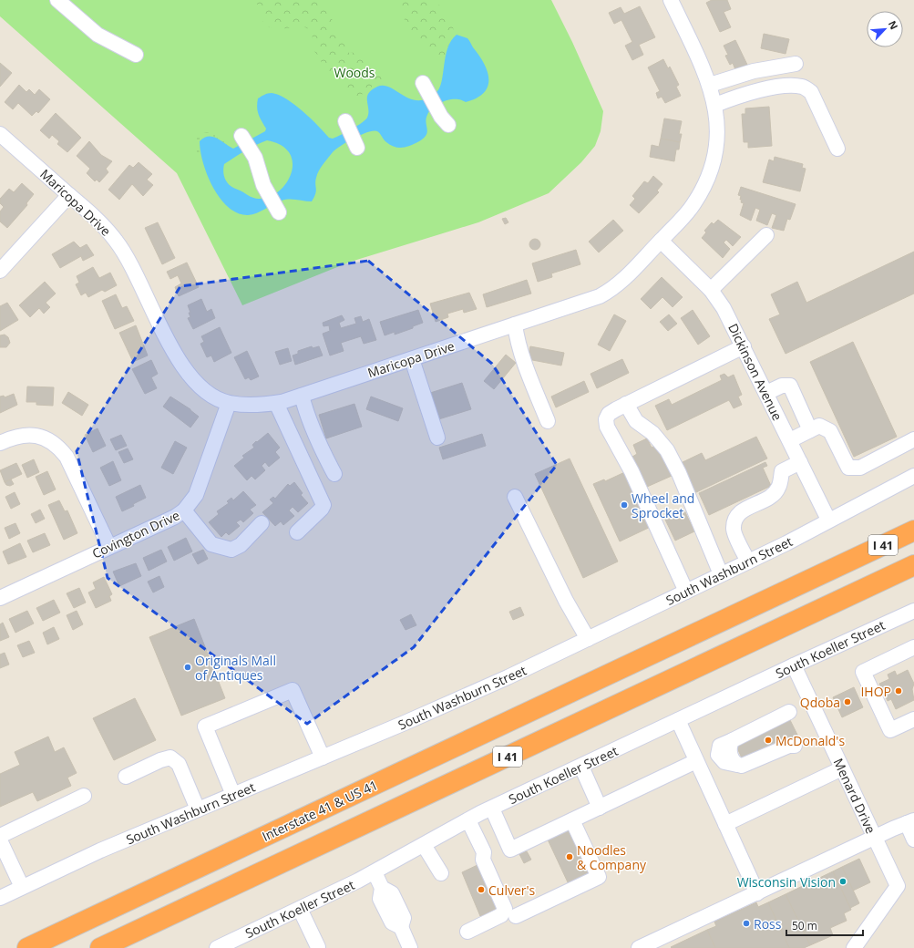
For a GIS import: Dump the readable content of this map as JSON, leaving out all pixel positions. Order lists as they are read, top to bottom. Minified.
{"streets":{"highway":["I 41","Interstate 41 & US 41"],"street":["Maricopa Drive","Dickinson Avenue","Covington Drive","South Washburn Street","South Koeller Street","Menard Drive"]},"crossings":[["Maricopa Drive","Dickinson Avenue"],["Maricopa Drive","Covington Drive"],["Dickinson Avenue","South Washburn Street"],["I 41","Interstate 41 & US 41"],["South Koeller Street","Menard Drive"]],"parks":["Woods"],"places":["Wheel and Sprocket","Originals Mall of Antiques","IHOP","Qdoba","McDonald's","Noodles & Company","Wisconsin Vision","Culver's","Ross"],"scale_bar":"50 m","north":"top right"}
